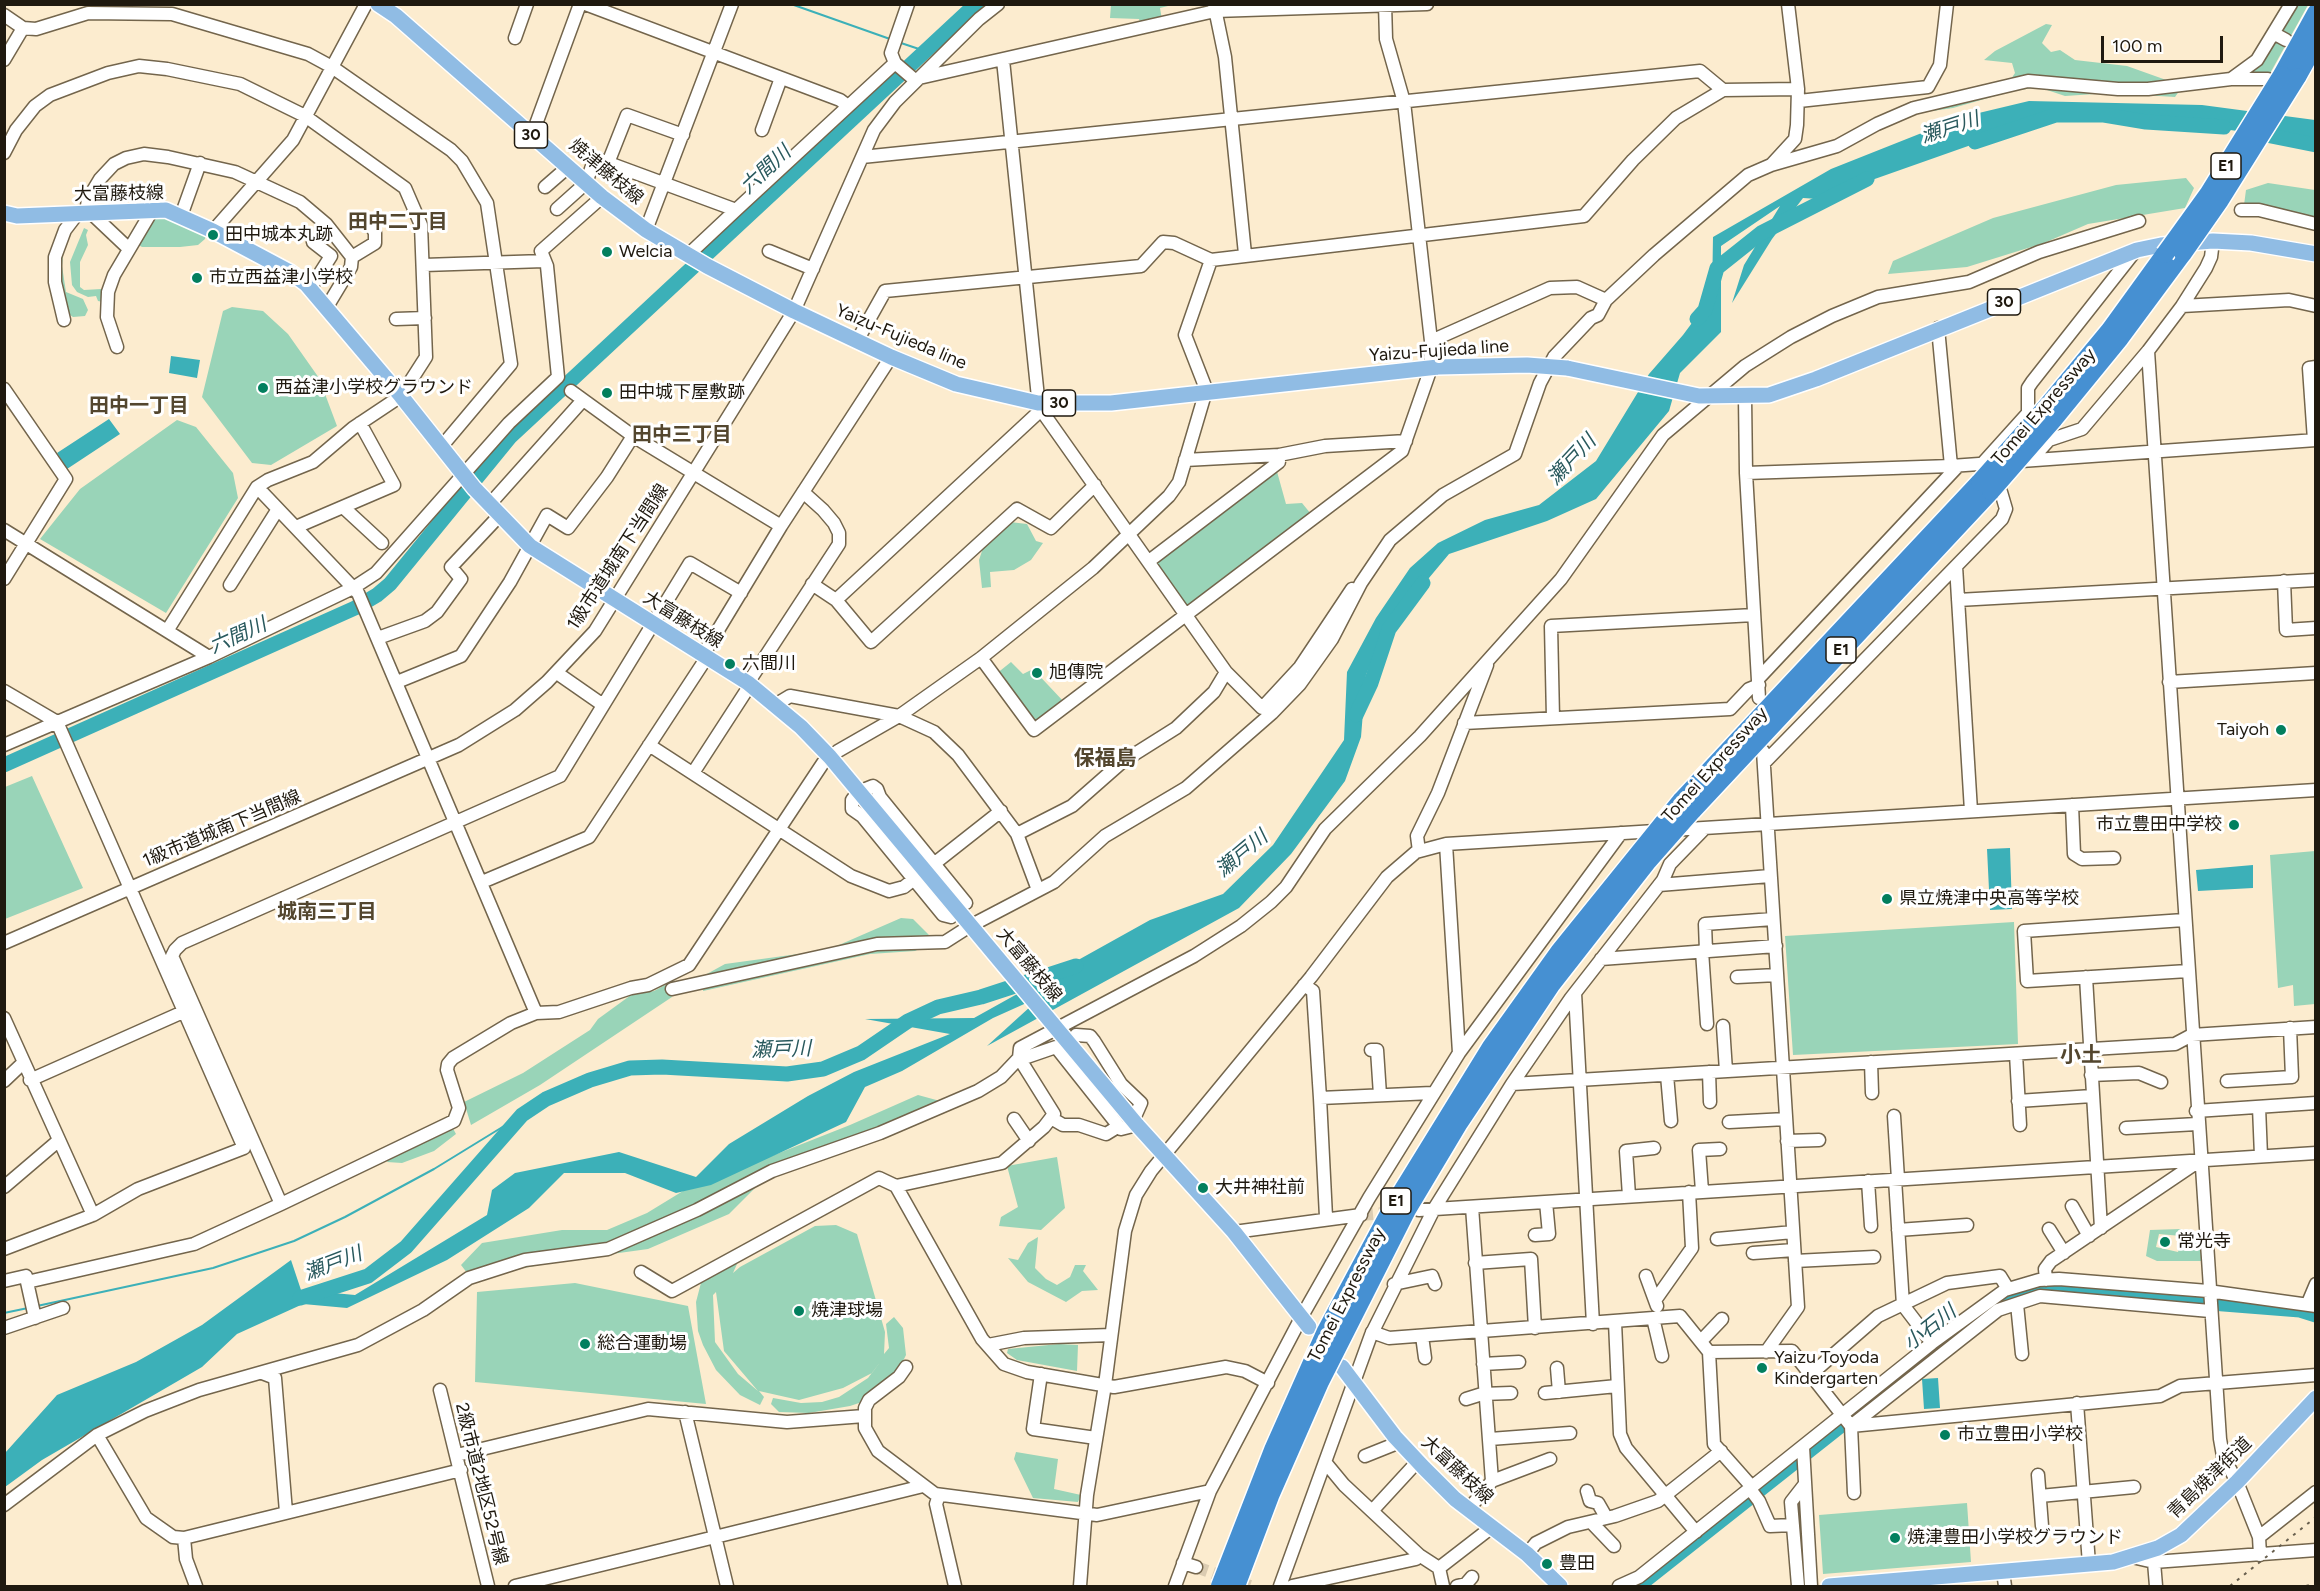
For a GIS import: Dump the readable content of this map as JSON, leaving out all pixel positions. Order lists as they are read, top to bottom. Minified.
{"streets":{"highway":["E1","Tomei Expressway"],"main road":["30","焼津藤枝線","大富藤枝線","Yaizu-Fujieda line","青島焼津街道"],"street":["1級市道城南下当間線","2級市道2地区52号線"]},"crossings":[["焼津藤枝線","Yaizu-Fujieda line"],["大富藤枝線","1級市道城南下当間線"],["Yaizu-Fujieda line","1級市道城南下当間線"]],"districts":["田中二丁目","田中一丁目","田中三丁目","保福島","城南三丁目","小土"],"water":["瀬戸川","六間川","小石川"],"places":["田中城本丸跡","Welcia","市立西益津小学校","西益津小学校グラウンド","田中城下屋敷跡","六間川","旭傳院","Taiyoh","市立豊田中学校","県立焼津中央高等学校","大井神社前","常光寺","焼津球場","総合運動場","Yaizu Toyoda Kindergarten","市立豊田小学校","焼津豊田小学校グラウンド","豊田"],"scale_bar":"100 m"}
